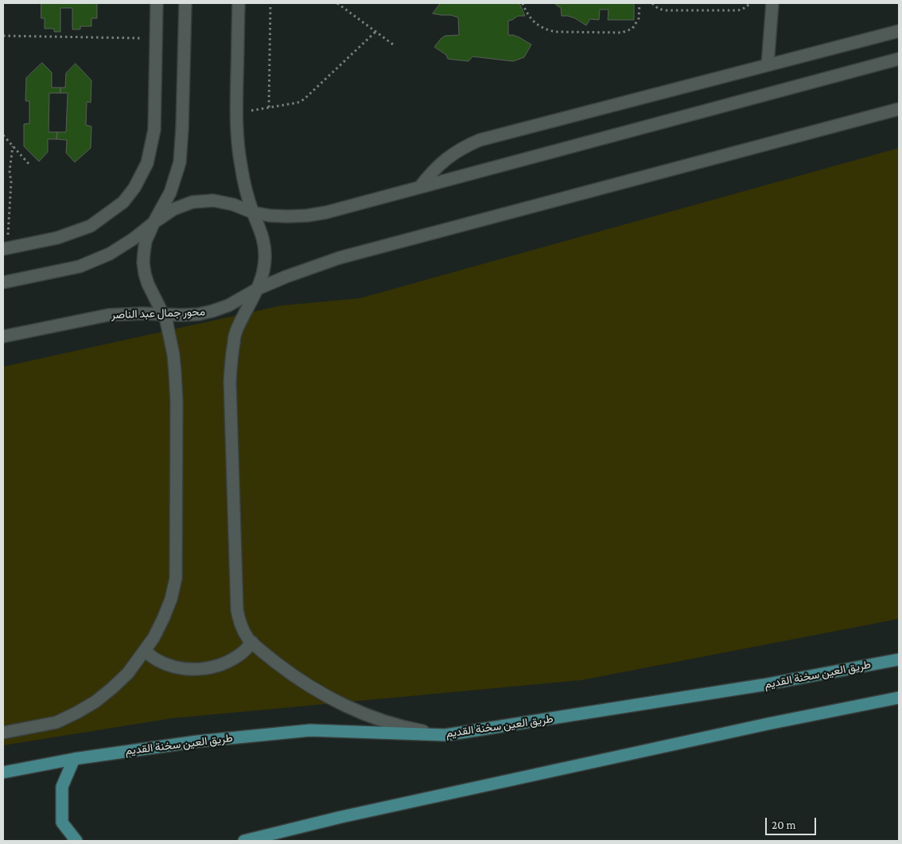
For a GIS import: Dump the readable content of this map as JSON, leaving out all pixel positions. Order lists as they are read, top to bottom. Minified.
{"streets":{"main road":["محور جمال عبد الناصر","طريق العين سخنة القديم"]},"scale_bar":"20 m"}
